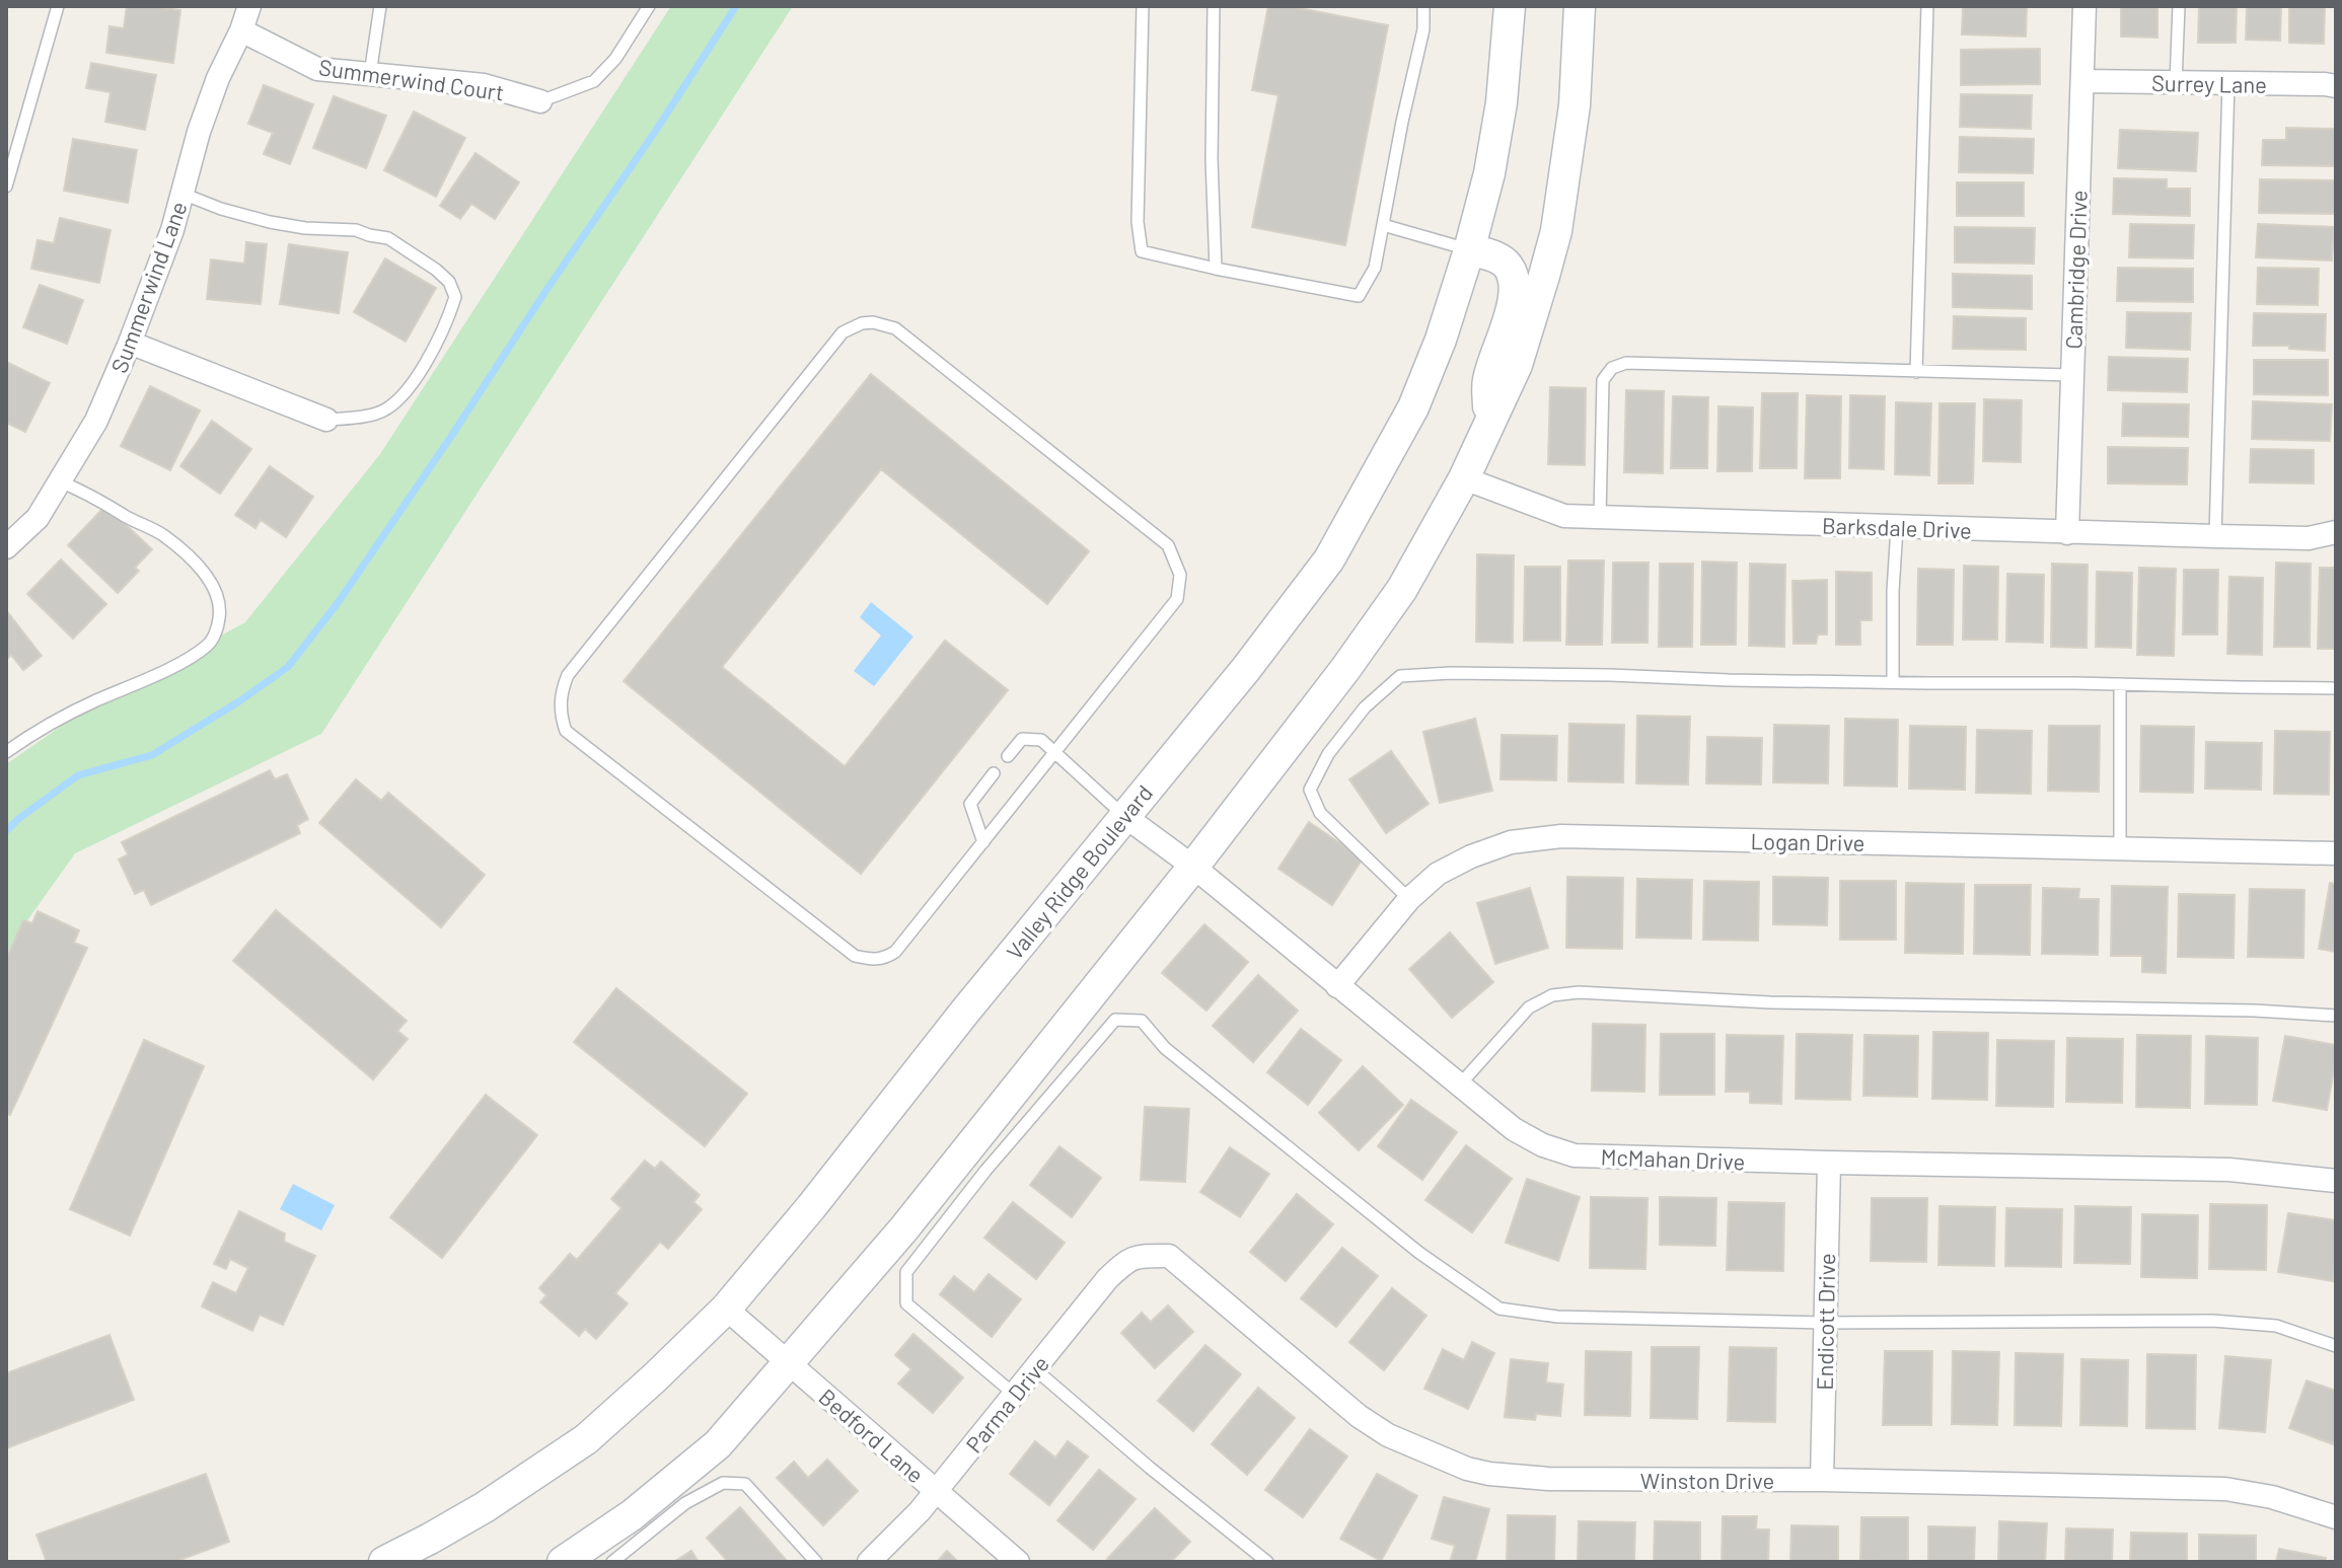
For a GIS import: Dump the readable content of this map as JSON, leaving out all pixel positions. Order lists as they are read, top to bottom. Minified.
{"streets":{"main road":["Valley Ridge Boulevard"],"street":["Summerwind Court","Surrey Lane","Cambridge Drive","Summerwind Lane","Barksdale Drive","Logan Drive","McMahan Drive","Endicott Drive","Parma Drive","Bedford Lane","Winston Drive"]},"crossings":[["Summerwind Court","Summerwind Lane"],["Surrey Lane","Cambridge Drive"],["Cambridge Drive","Barksdale Drive"],["Logan Drive","McMahan Drive"],["Valley Ridge Boulevard","McMahan Drive"],["Valley Ridge Boulevard","Bedford Lane"],["McMahan Drive","Endicott Drive"],["Endicott Drive","Winston Drive"],["Parma Drive","Bedford Lane"],["Parma Drive","Winston Drive"]]}
